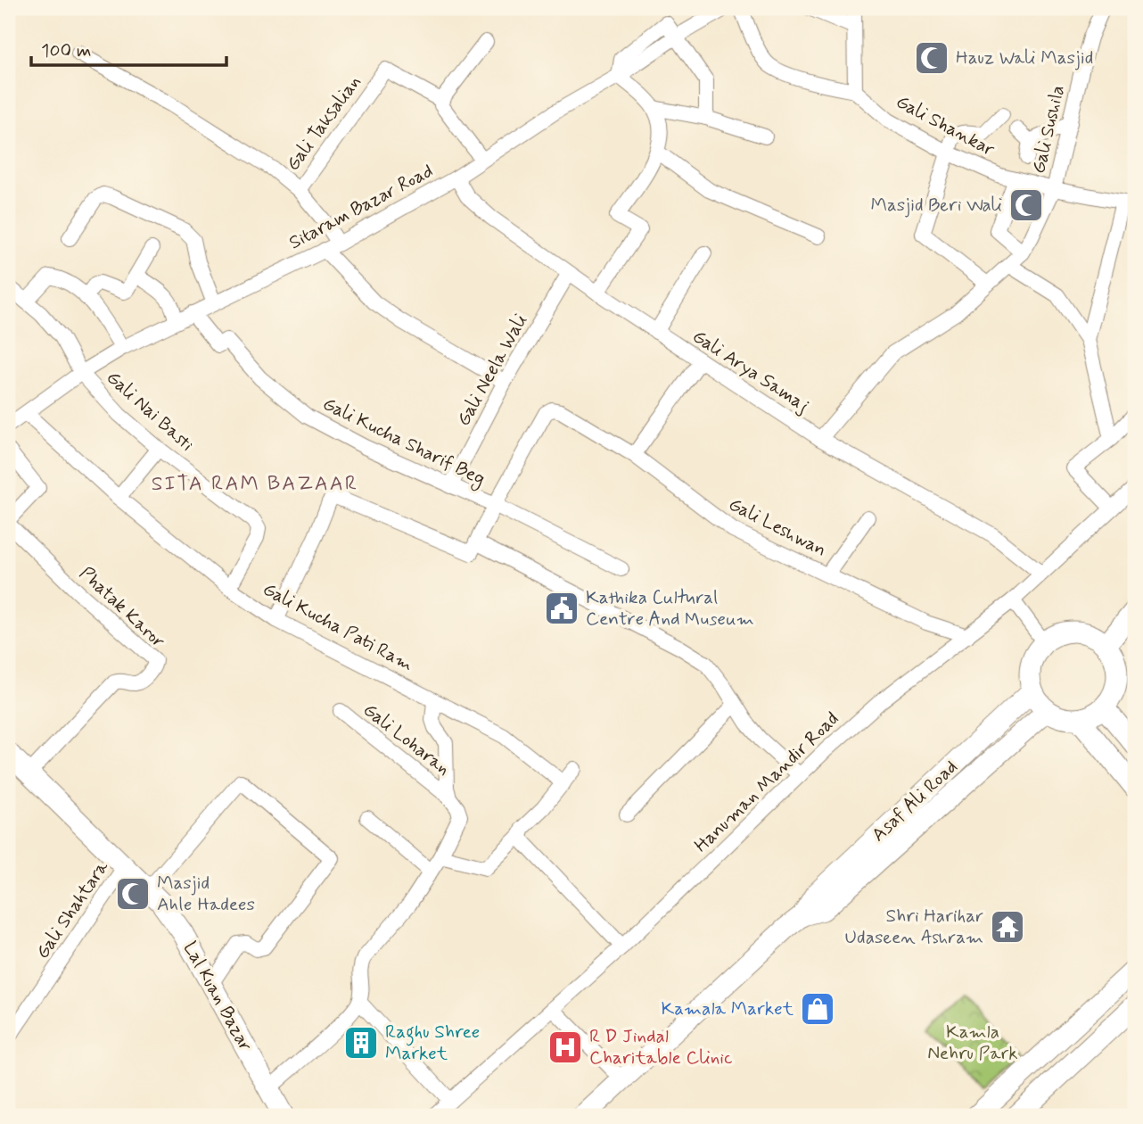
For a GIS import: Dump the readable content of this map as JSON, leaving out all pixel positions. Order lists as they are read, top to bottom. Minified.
{"streets":{"main road":["Asaf Ali Road","Lal Kuan Bazar"],"street":["Gali Taksalian","Gali Shankar","Gali Sushila","Sitaram Bazar Road","Gali Neela Wali","Gali Arya Samaj","Gali Nai Basti","Gali Kucha Sharif Beg","Gali Leshwan","Phatak Karor","Gali Kucha Pati Ram","Gali Loharan","Hanuman Mandir Road","Gali Shahtara"]},"crossings":[["Gali Shankar","Gali Sushila"],["Gali Sushila","Gali Arya Samaj"],["Sitaram Bazar Road","Gali Arya Samaj"],["Sitaram Bazar Road","Gali Nai Basti"],["Sitaram Bazar Road","Gali Kucha Sharif Beg"],["Sitaram Bazar Road","Gali Kucha Pati Ram"],["Gali Neela Wali","Gali Arya Samaj"],["Gali Neela Wali","Gali Kucha Sharif Beg"],["Gali Arya Samaj","Hanuman Mandir Road"],["Gali Nai Basti","Gali Kucha Pati Ram"],["Gali Kucha Sharif Beg","Gali Leshwan"],["Gali Leshwan","Hanuman Mandir Road"],["Phatak Karor","Lal Kuan Bazar"],["Gali Shahtara","Lal Kuan Bazar"]],"districts":["SITA RAM BAZAAR"],"parks":["Kamla Nehru Park"],"places":{"mosque":["Hauz Wali Masjid","Masjid Beri Wali","Masjid Ahle Hadees"],"public building":["Kathika Cultural Centre And Museum"],"temple":["Shri Harihar Udaseen Ashram"],"shop":["Kamala Market"],"building":["Raghu Shree Market"],"hospital":["R D Jindal Charitable Clinic"]},"scale_bar":"100 m"}
